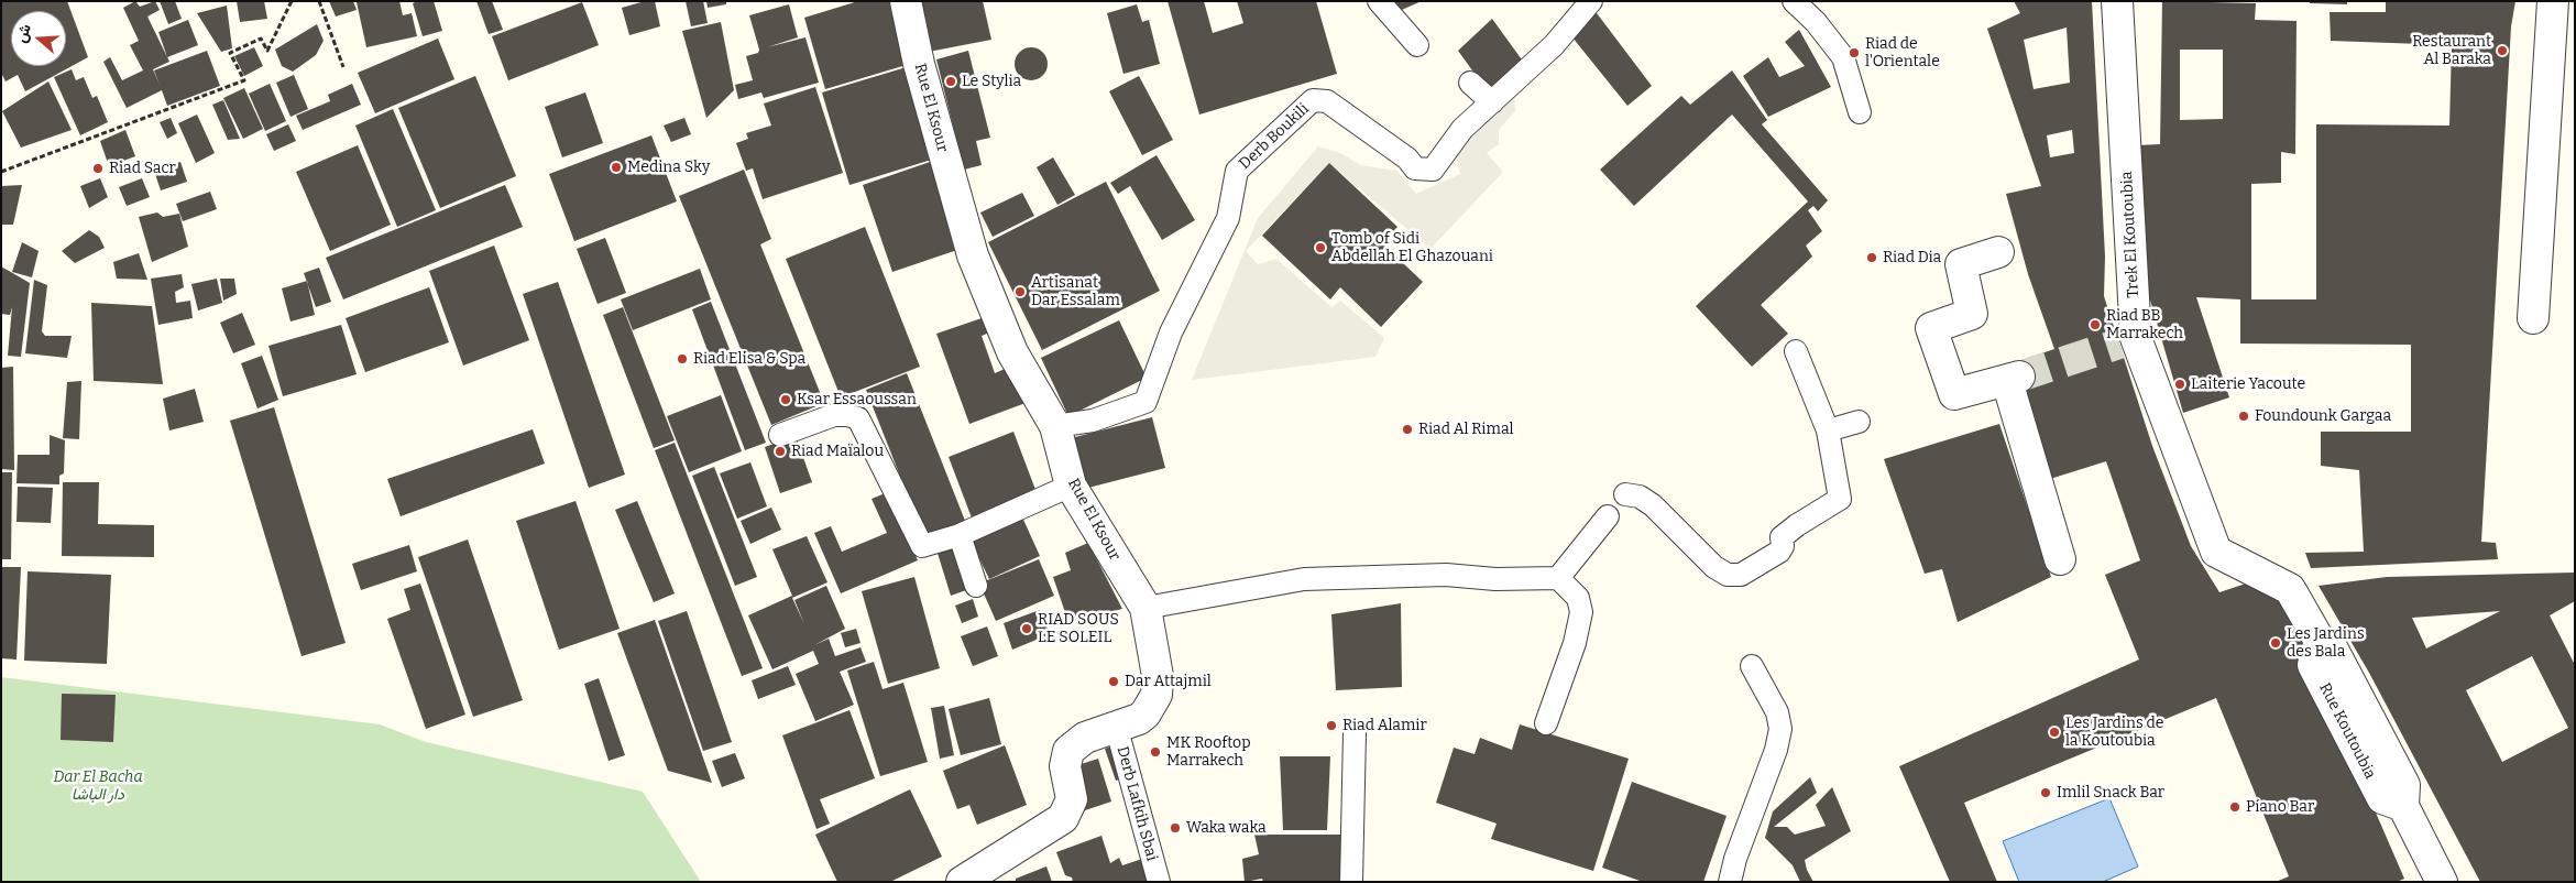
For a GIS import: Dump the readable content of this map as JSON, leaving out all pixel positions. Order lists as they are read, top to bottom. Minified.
{"streets":{"street":["Rue El Ksour","Trek El Koutoubia","Rue Koutoubia"],"lane":["Derb Boukili","Derb Lafkih Sbai"]},"crossings":[["Rue El Ksour","Derb Boukili"],["Rue El Ksour","Derb Lafkih Sbai"],["Trek El Koutoubia","Rue Koutoubia"]],"parks":["Dar El Bacha دار الباشا"],"places":["Restaurant Al Baraka","Riad de l'Orientale","Le Stylia","Medina Sky","Riad Sacr","Tomb of Sidi Abdellah El Ghazouani","Riad Dia","Artisanat Dar Essalam","Riad BB Marrakech","Riad Elisa & Spa","Laiterie Yacoute","Ksar Essaoussan","Foundounk Gargaa","Riad Al Rimal","Riad Maïalou","RIAD SOUS LE SOLEIL","Les Jardins des Bala","Dar Attajmil","Riad Alamir","Les Jardins de la Koutoubia","MK Rooftop Marrakech","Imlil Snack Bar","Piano Bar","Waka waka"],"north":"left"}
